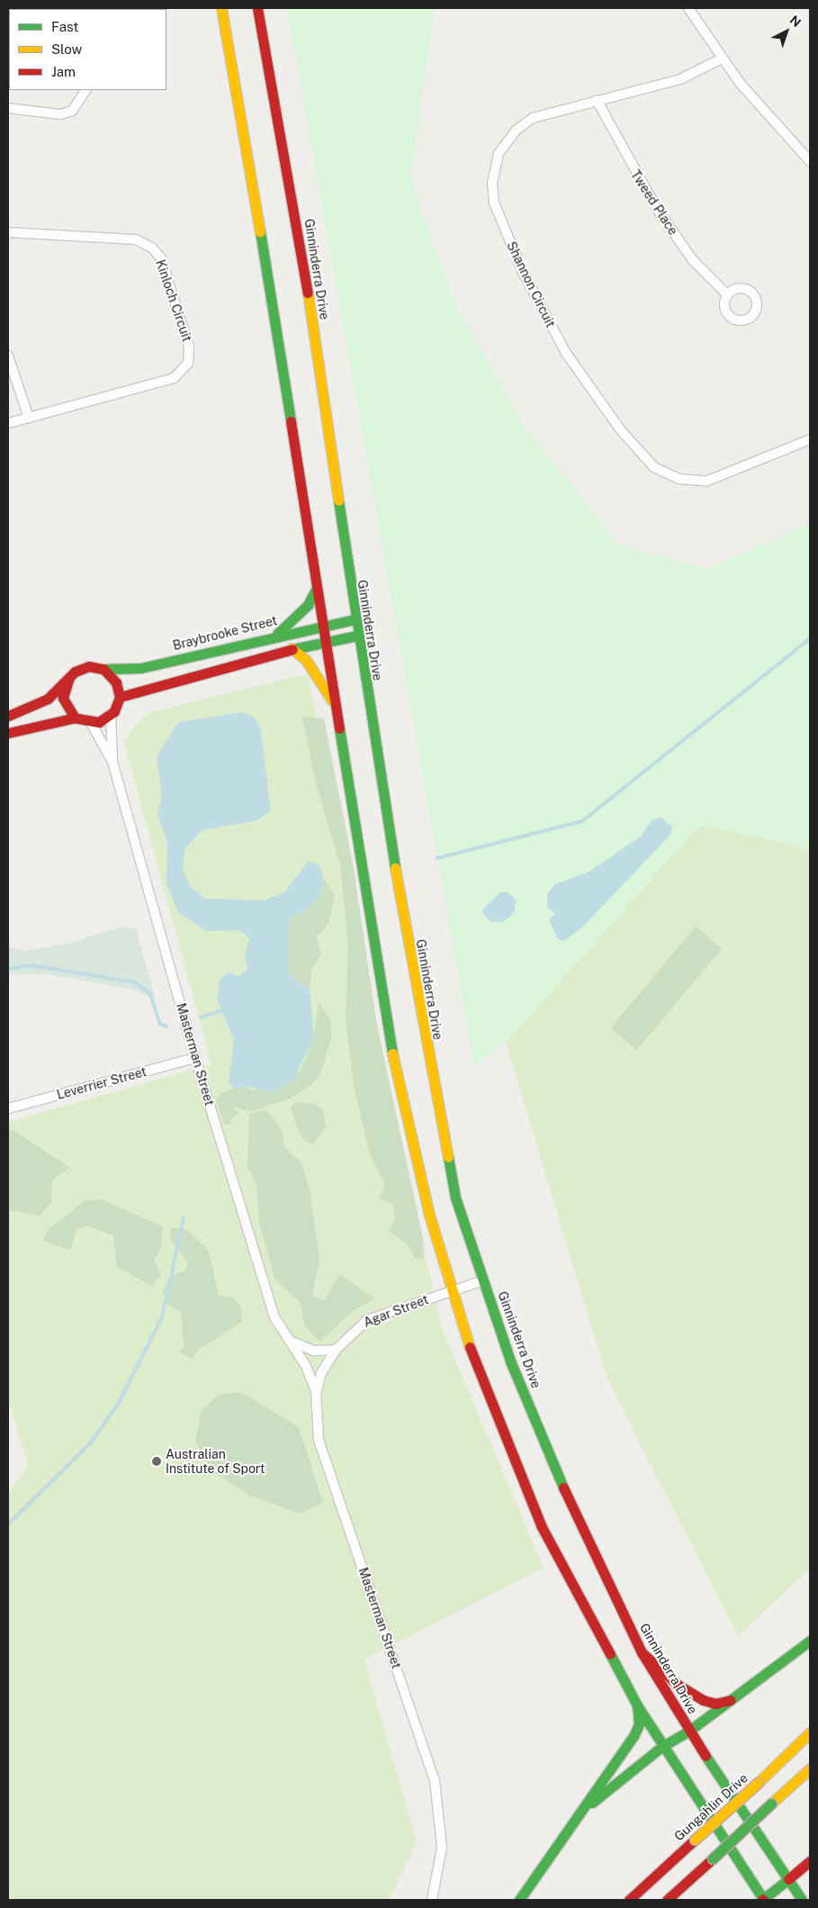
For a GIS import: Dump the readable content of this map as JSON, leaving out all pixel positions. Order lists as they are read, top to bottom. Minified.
{"streets":{"main road":["Ginninderra Drive","Braybrooke Street","Gungahlin Drive"],"street":["Tweed Place","Shannon Circuit","Kinloch Circuit","Masterman Street","Leverrier Street","Agar Street"]},"crossings":[["Tweed Place","Shannon Circuit"],["Ginninderra Drive","Braybrooke Street"],["Ginninderra Drive","Agar Street"],["Braybrooke Street","Masterman Street"],["Masterman Street","Leverrier Street"],["Masterman Street","Agar Street"]],"places":["Australian Institute of Sport"],"legend":["Fast","Slow","Jam"],"north":"top right"}
